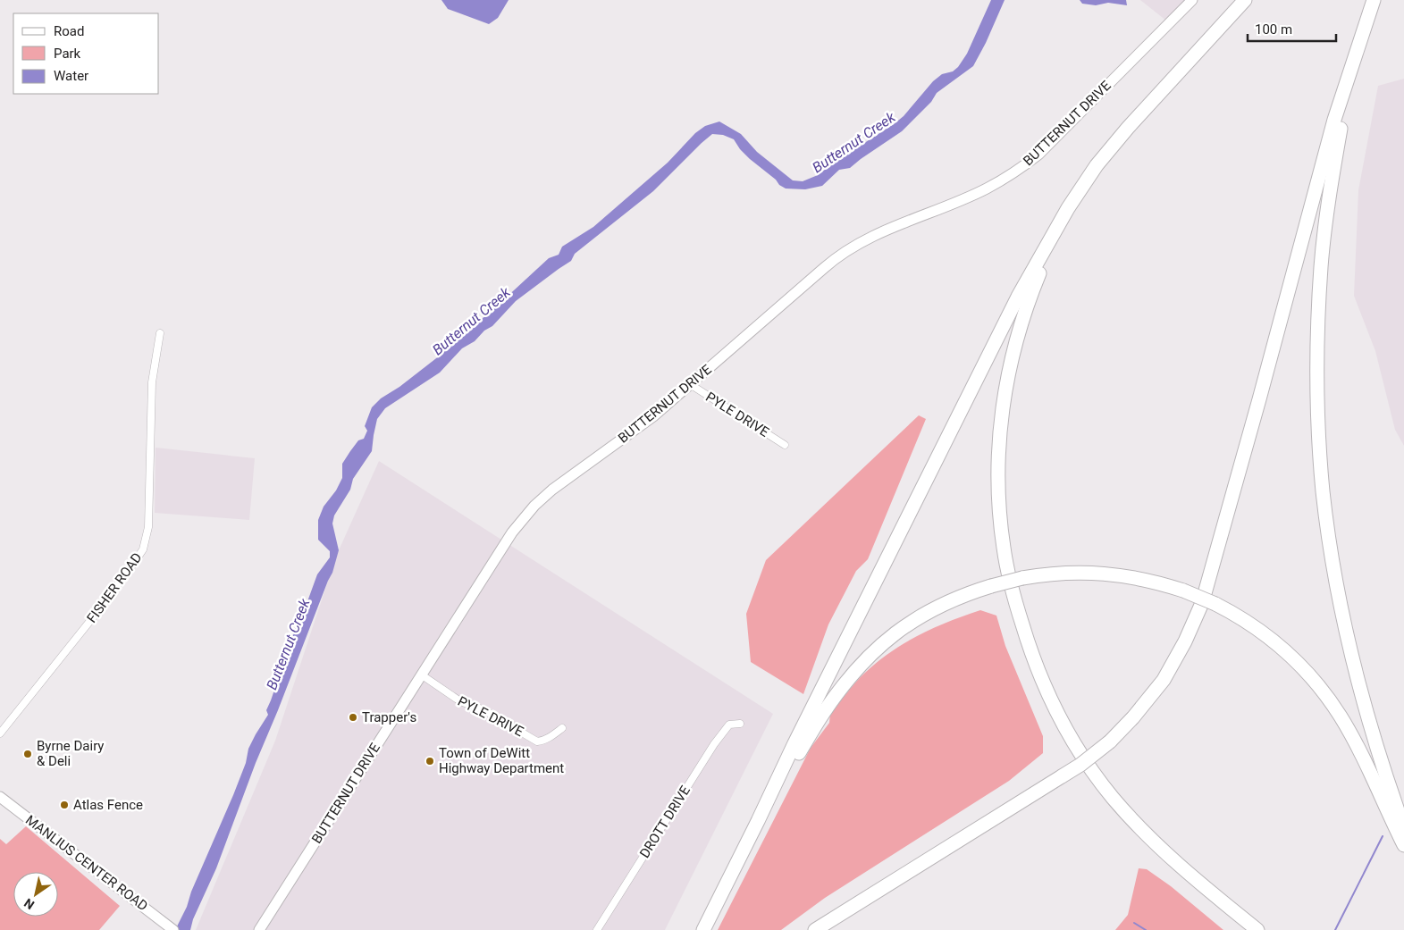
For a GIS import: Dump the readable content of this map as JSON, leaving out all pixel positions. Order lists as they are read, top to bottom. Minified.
{"streets":{"street":["BUTTERNUT DRIVE","PYLE DRIVE","FISHER ROAD","DROTT DRIVE","MANLIUS CENTER ROAD"]},"crossings":[["BUTTERNUT DRIVE","PYLE DRIVE"]],"water":["Butternut Creek"],"places":["Trapper's","Byrne Dairy & Deli","Town of DeWitt Highway Department","Atlas Fence"],"legend":["Road","Park","Water"],"scale_bar":"100 m","north":"bottom left"}
